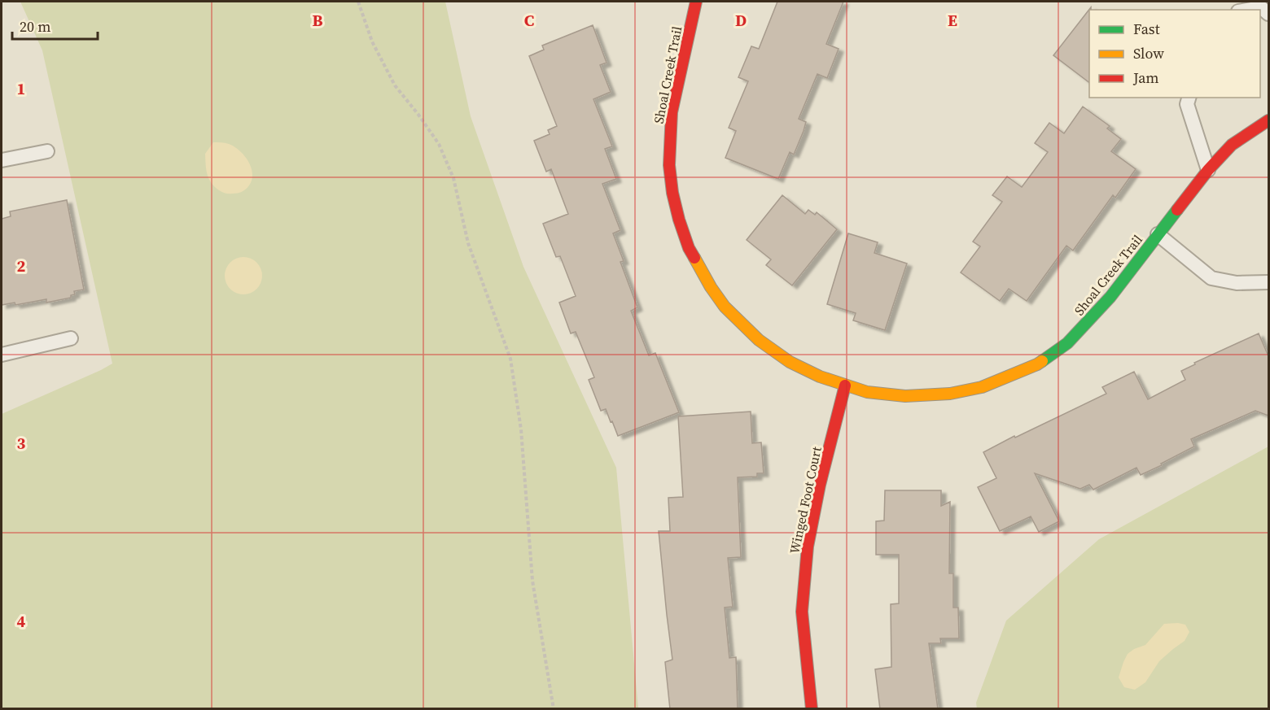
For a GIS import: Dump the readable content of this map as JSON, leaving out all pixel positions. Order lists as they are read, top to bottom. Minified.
{"streets":{"street":["Shoal Creek Trail","Winged Foot Court"]},"crossings":[["Shoal Creek Trail","Winged Foot Court"]],"legend":["Fast","Slow","Jam"],"scale_bar":"20 m","grid":{"columns":["B","C","D","E"],"rows":["1","2","3","4"]}}
